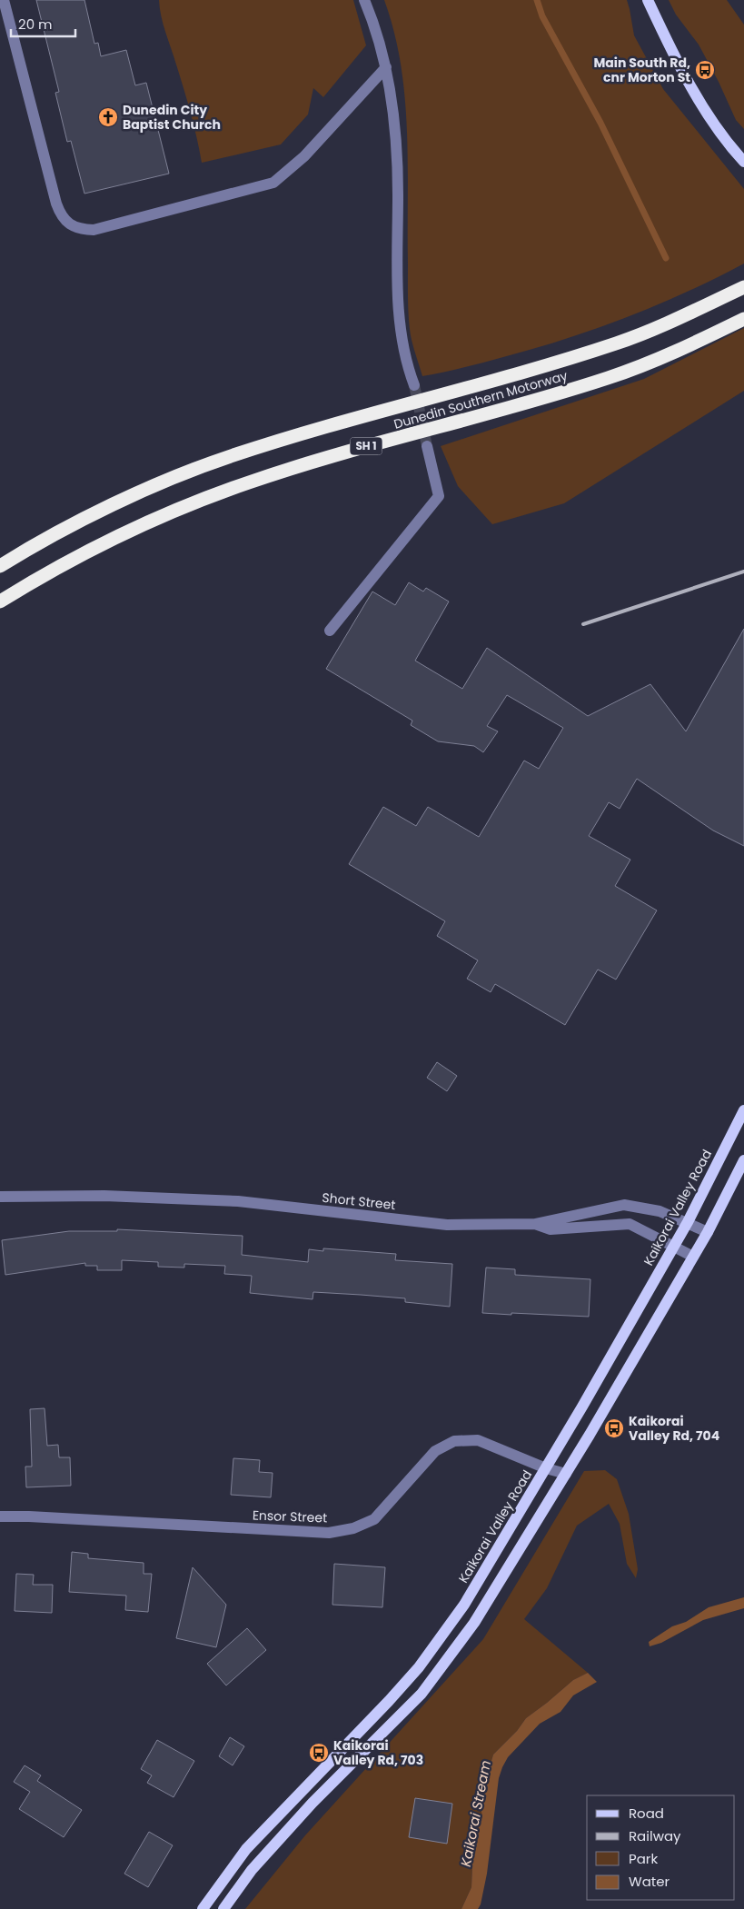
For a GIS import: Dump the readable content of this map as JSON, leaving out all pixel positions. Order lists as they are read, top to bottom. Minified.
{"streets":{"highway":["Dunedin Southern Motorway","SH 1"],"main road":["Kaikorai Valley Road"],"street":["Short Street","Ensor Street"]},"crossings":[["Short Street","Kaikorai Valley Road"],["Kaikorai Valley Road","Ensor Street"]],"water":["Kaikorai Stream"],"places":{"bus stop":["Main South Rd, cnr Morton St","Kaikorai Valley Rd, 704","Kaikorai Valley Rd, 703"],"church":["Dunedin City Baptist Church"]},"legend":["Road","Railway","Park","Water"],"scale_bar":"20 m"}
